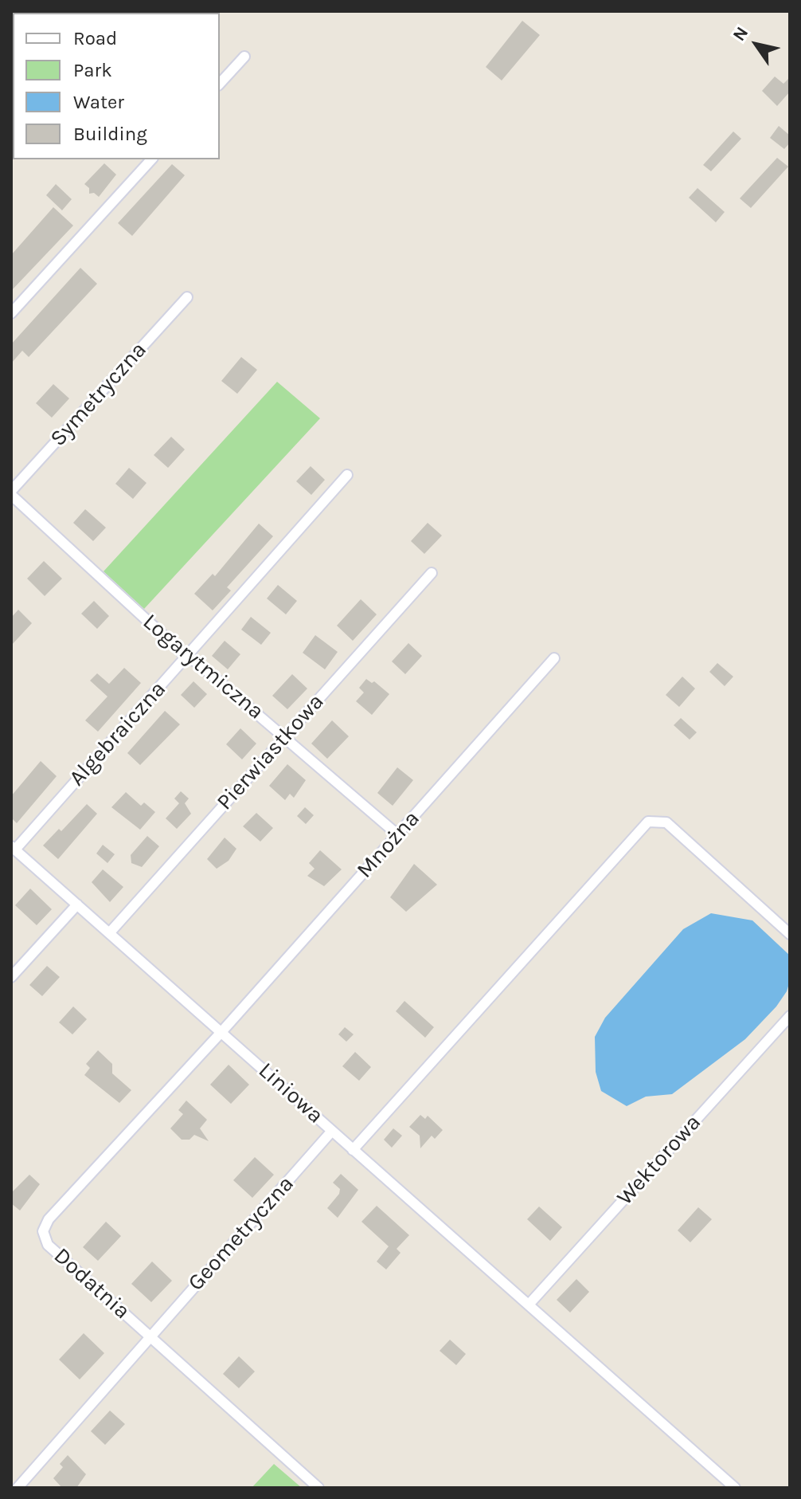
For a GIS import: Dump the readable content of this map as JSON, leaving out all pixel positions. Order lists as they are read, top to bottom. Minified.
{"streets":{"street":["Symetryczna","Logarytmiczna","Algebraiczna","Pierwiastkowa","Mnożna","Liniowa","Wektorowa","Geometryczna","Dodatnia"]},"crossings":[["Symetryczna","Logarytmiczna"],["Logarytmiczna","Algebraiczna"],["Logarytmiczna","Pierwiastkowa"],["Logarytmiczna","Mnożna"],["Algebraiczna","Liniowa"],["Pierwiastkowa","Liniowa"],["Mnożna","Liniowa"],["Mnożna","Dodatnia"],["Liniowa","Wektorowa"],["Liniowa","Geometryczna"],["Liniowa","Dodatnia"],["Geometryczna","Dodatnia"]],"legend":["Road","Park","Water","Building"],"north":"top left"}
